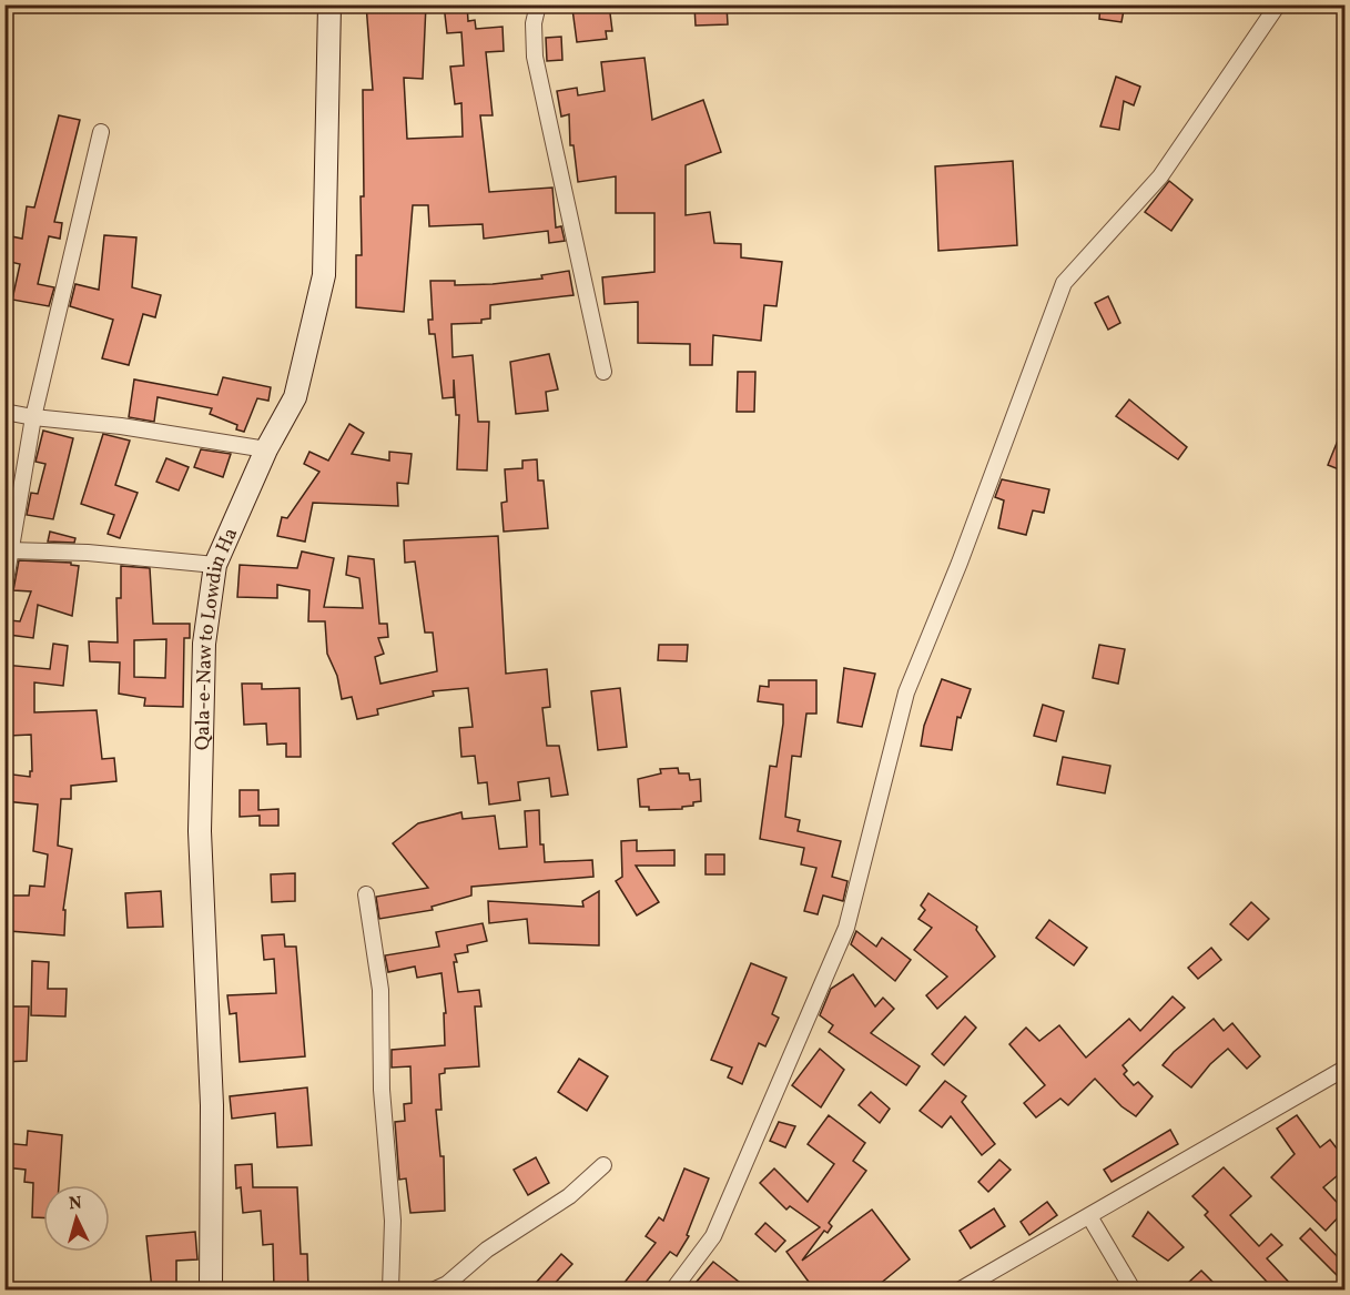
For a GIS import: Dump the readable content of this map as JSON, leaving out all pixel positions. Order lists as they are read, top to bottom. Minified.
{"streets":{"main road":["Qala-e-Naw to Lowdin Ha"]},"north":"top"}
